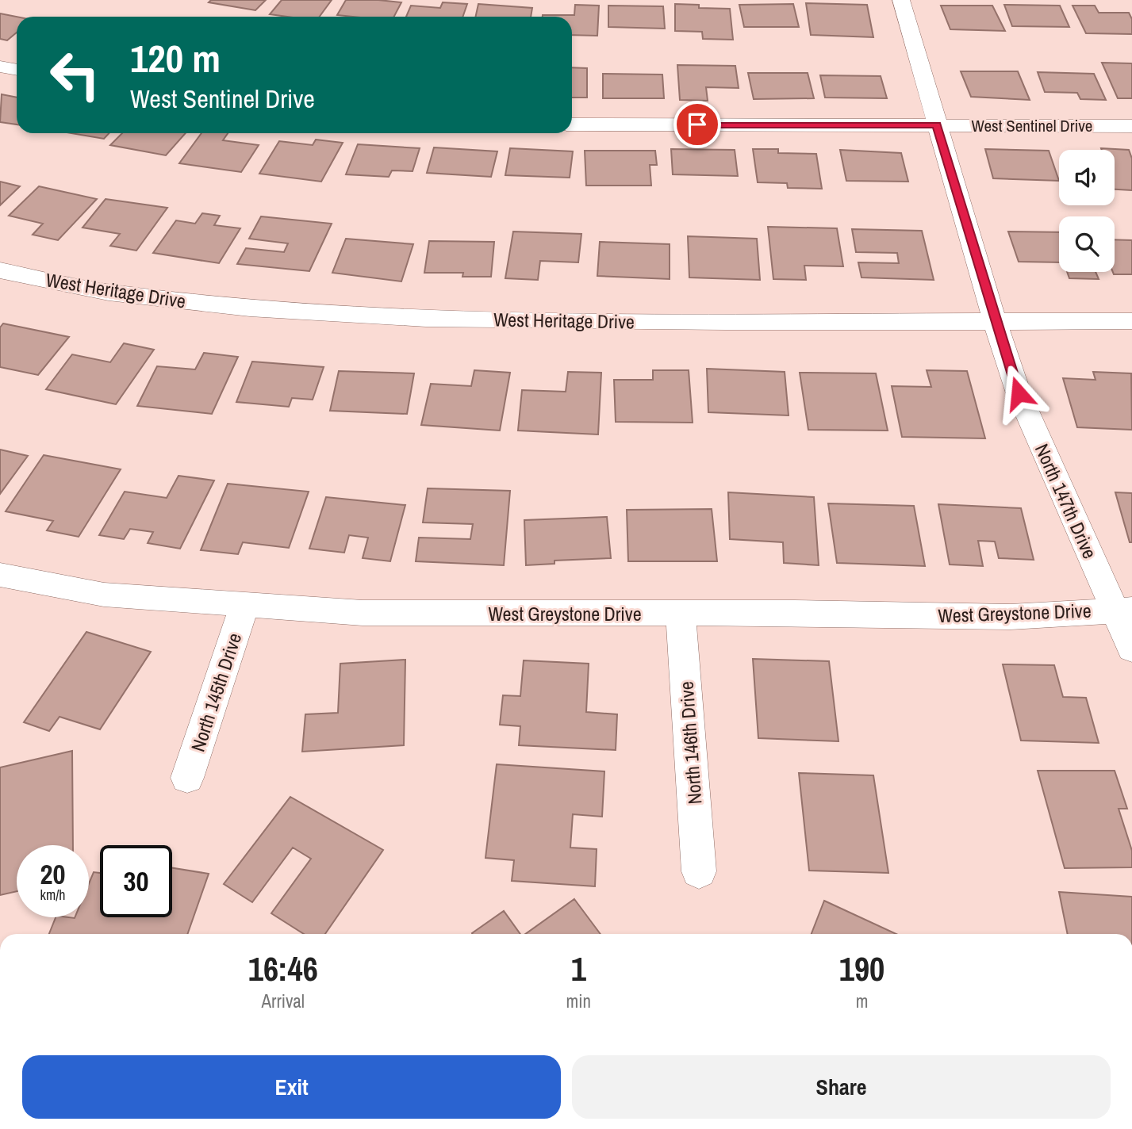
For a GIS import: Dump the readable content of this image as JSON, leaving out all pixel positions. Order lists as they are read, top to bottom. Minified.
{"streets":{"street":["West Sentinel Drive","West Heritage Drive","North 147th Drive","West Greystone Drive","North 145th Drive","North 146th Drive"]},"crossings":[["West Sentinel Drive","North 147th Drive"],["West Heritage Drive","North 147th Drive"],["North 147th Drive","West Greystone Drive"],["West Greystone Drive","North 145th Drive"],["West Greystone Drive","North 146th Drive"]],"page":{"turn":["120 m","West Sentinel Drive"],"speed":"20 km/h","limit":"30","eta":["16:46","Arrival","1","min","190","m"],"buttons":["Exit","Share"]}}
